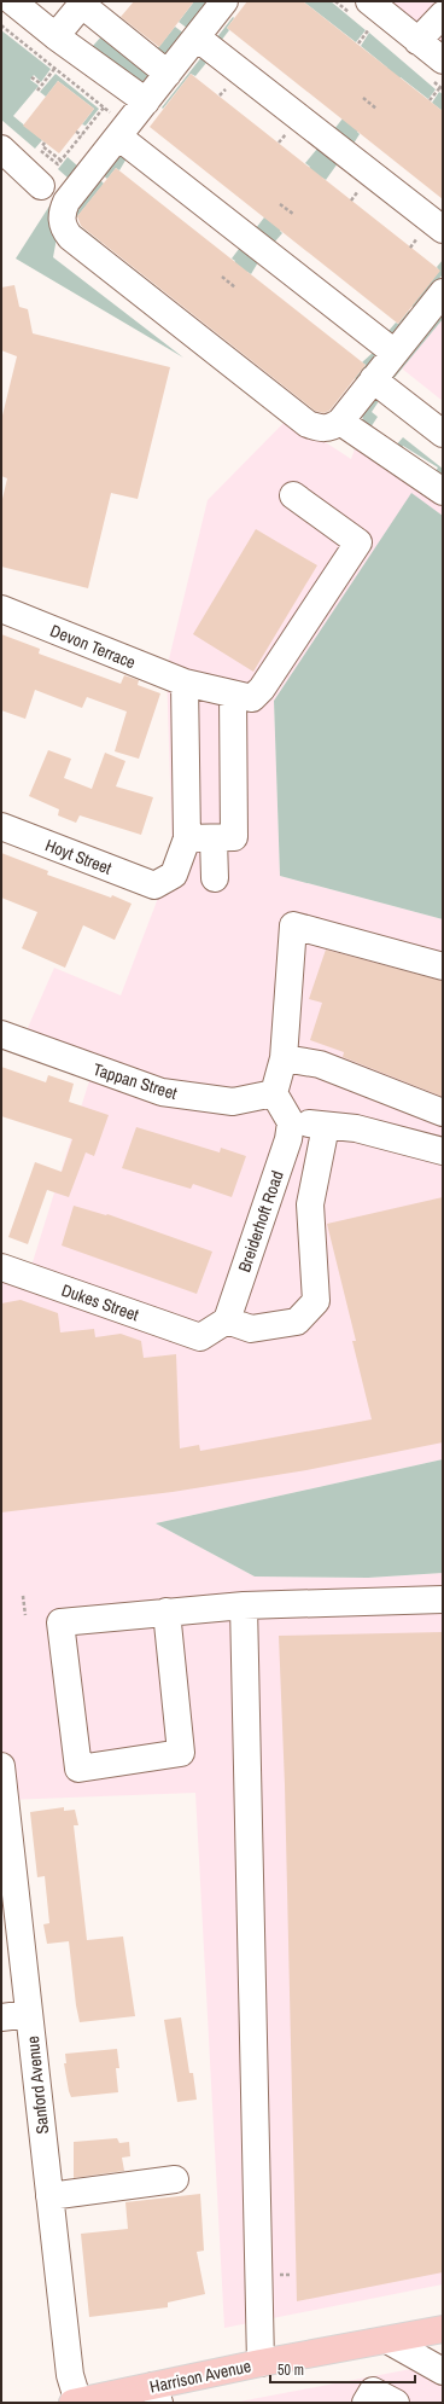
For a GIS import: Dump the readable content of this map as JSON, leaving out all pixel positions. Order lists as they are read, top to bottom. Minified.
{"streets":{"main road":["Harrison Avenue"],"street":["Devon Terrace","Hoyt Street","Tappan Street","Breiderhoft Road","Dukes Street","Sanford Avenue"]},"crossings":[["Breiderhoft Road","Dukes Street"],["Sanford Avenue","Harrison Avenue"]],"scale_bar":"50 m"}
